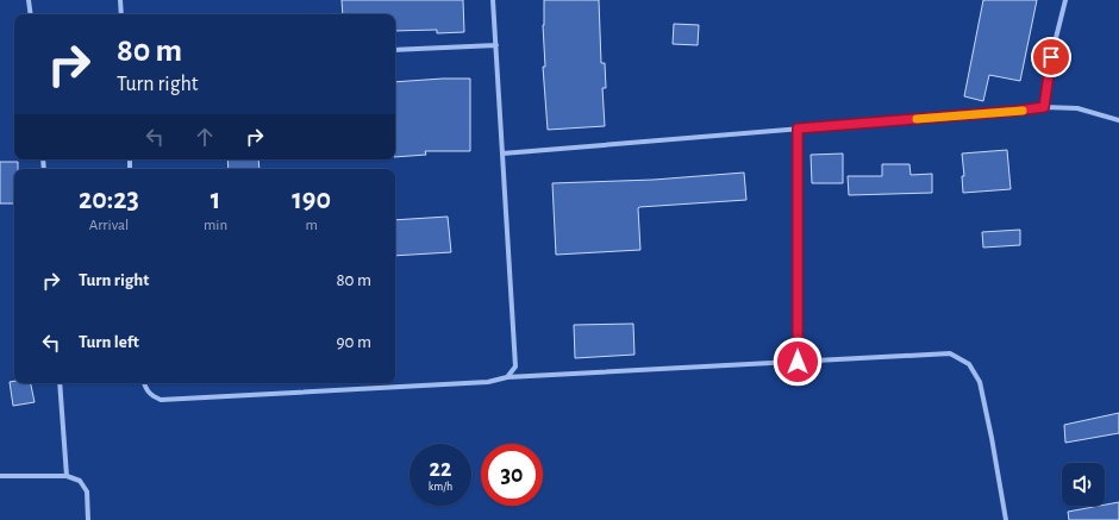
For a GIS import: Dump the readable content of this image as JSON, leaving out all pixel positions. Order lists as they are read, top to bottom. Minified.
{"page":{"turn":["80 m","Turn right"],"eta":["20:23","Arrival","1","min","190","m"],"list":[{"name":"Turn right","value":"80 m"},{"name":"Turn left","value":"90 m"}],"speed":"22 km/h","limit":"30"}}
